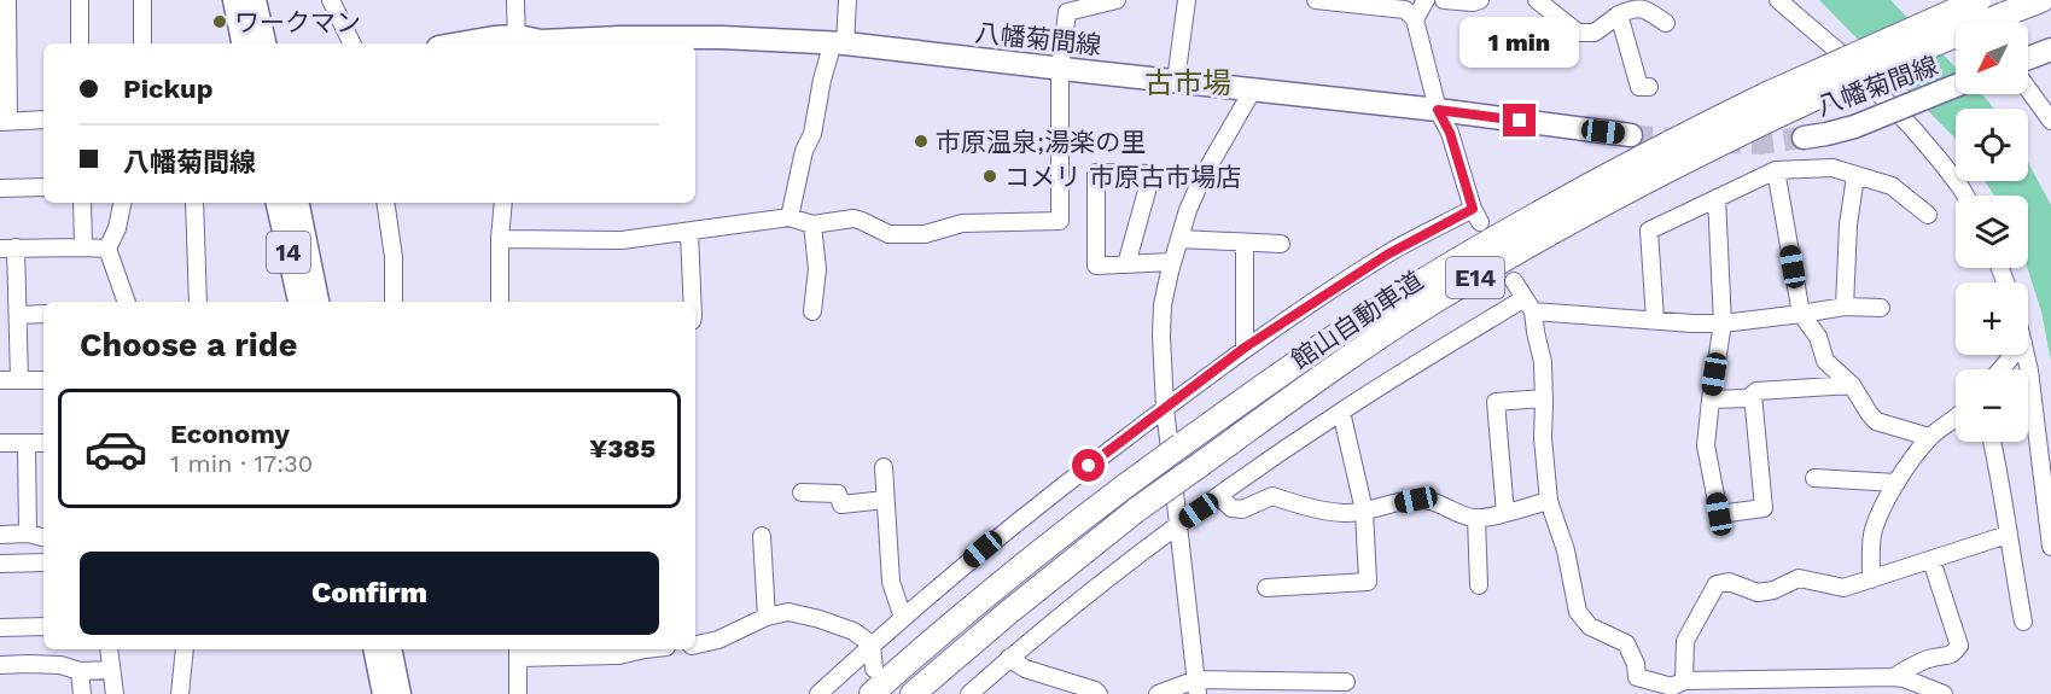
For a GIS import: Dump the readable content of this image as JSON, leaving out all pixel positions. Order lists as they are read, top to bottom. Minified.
{"streets":{"highway":["E14","館山自動車道"],"main road":["八幡菊間線","14"]},"districts":["古市場"],"places":["ワークマン","市原温泉;湯楽の里","コメリ 市原古市場店"],"north":"bottom left","page":{"bubble":"1 min","map_buttons":["+","−"],"banner":["Pickup","八幡菊間線"],"heading":"Choose a ride","list":[{"name":"Economy","note":"1 min · 17:30","value":"¥385"}],"buttons":"Confirm"}}
